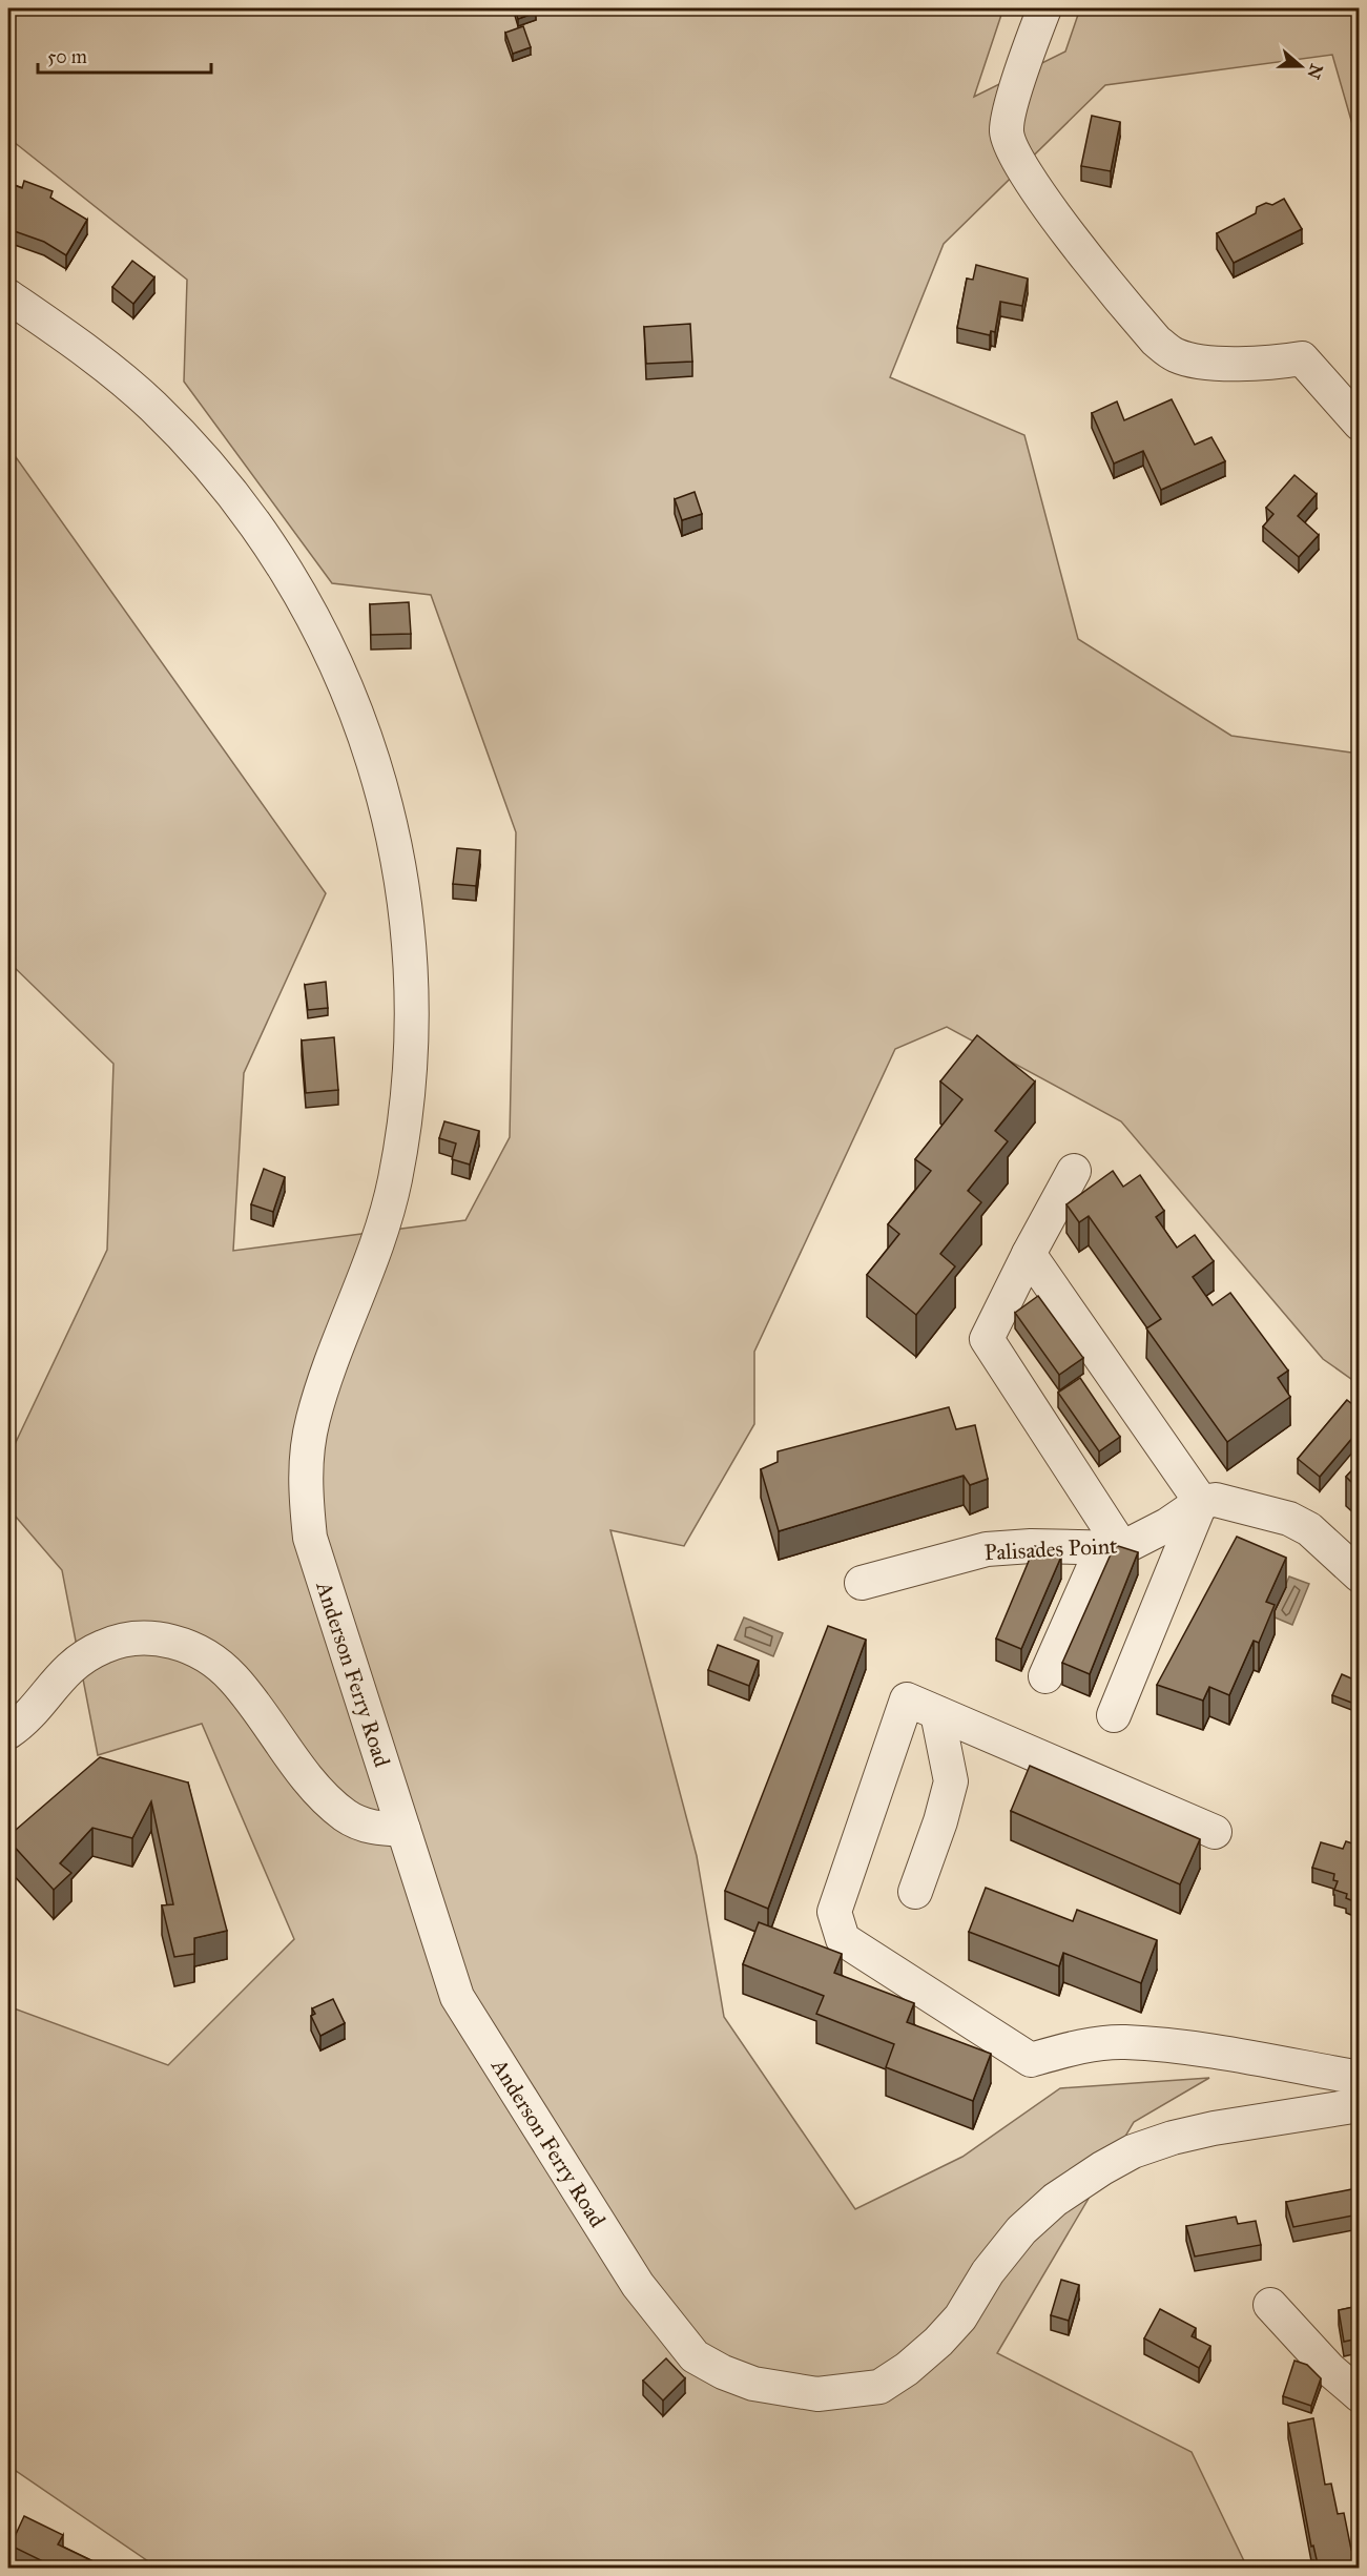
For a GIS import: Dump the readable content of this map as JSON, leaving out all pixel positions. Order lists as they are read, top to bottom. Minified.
{"streets":{"street":["Palisades Point","Anderson Ferry Road"]},"scale_bar":"50 m","north":"right"}
